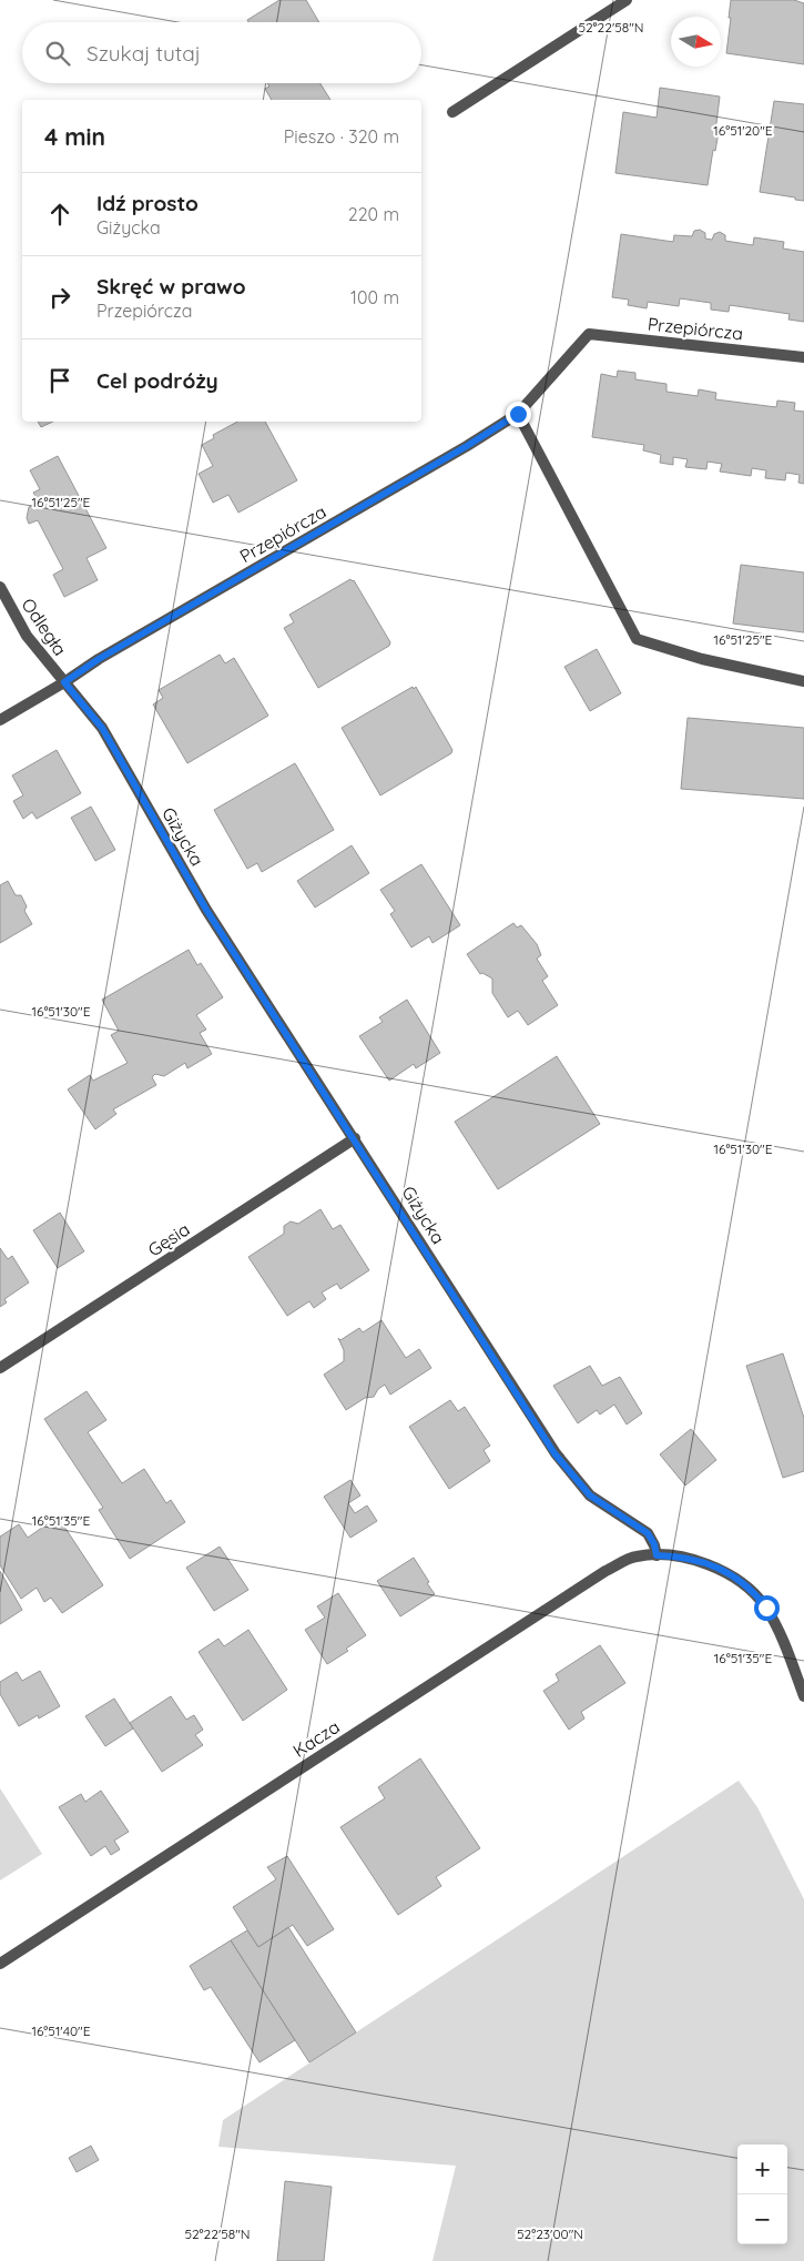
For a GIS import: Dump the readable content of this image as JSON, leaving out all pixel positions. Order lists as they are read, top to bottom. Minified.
{"streets":{"street":["Przepiórcza","Odległa","Giżycka","Gęsia","Kacza"]},"crossings":[["Przepiórcza","Odległa"],["Przepiórcza","Giżycka"],["Odległa","Giżycka"],["Giżycka","Gęsia"],["Giżycka","Kacza"]],"north":"right","page":{"search":"Szukaj tutaj","heading":["4 min","Pieszo · 320 m"],"list":[["Idź prosto","Giżycka","220 m"],["Skręć w prawo","Przepiórcza","100 m"],"Cel podróży"],"map_buttons":["+","−"]},"coordinates":["52°22'58\"N","16°51'20\"E","16°51'25\"E","16°51'30\"E","16°51'35\"E","16°51'40\"E","52°23'00\"N"]}
